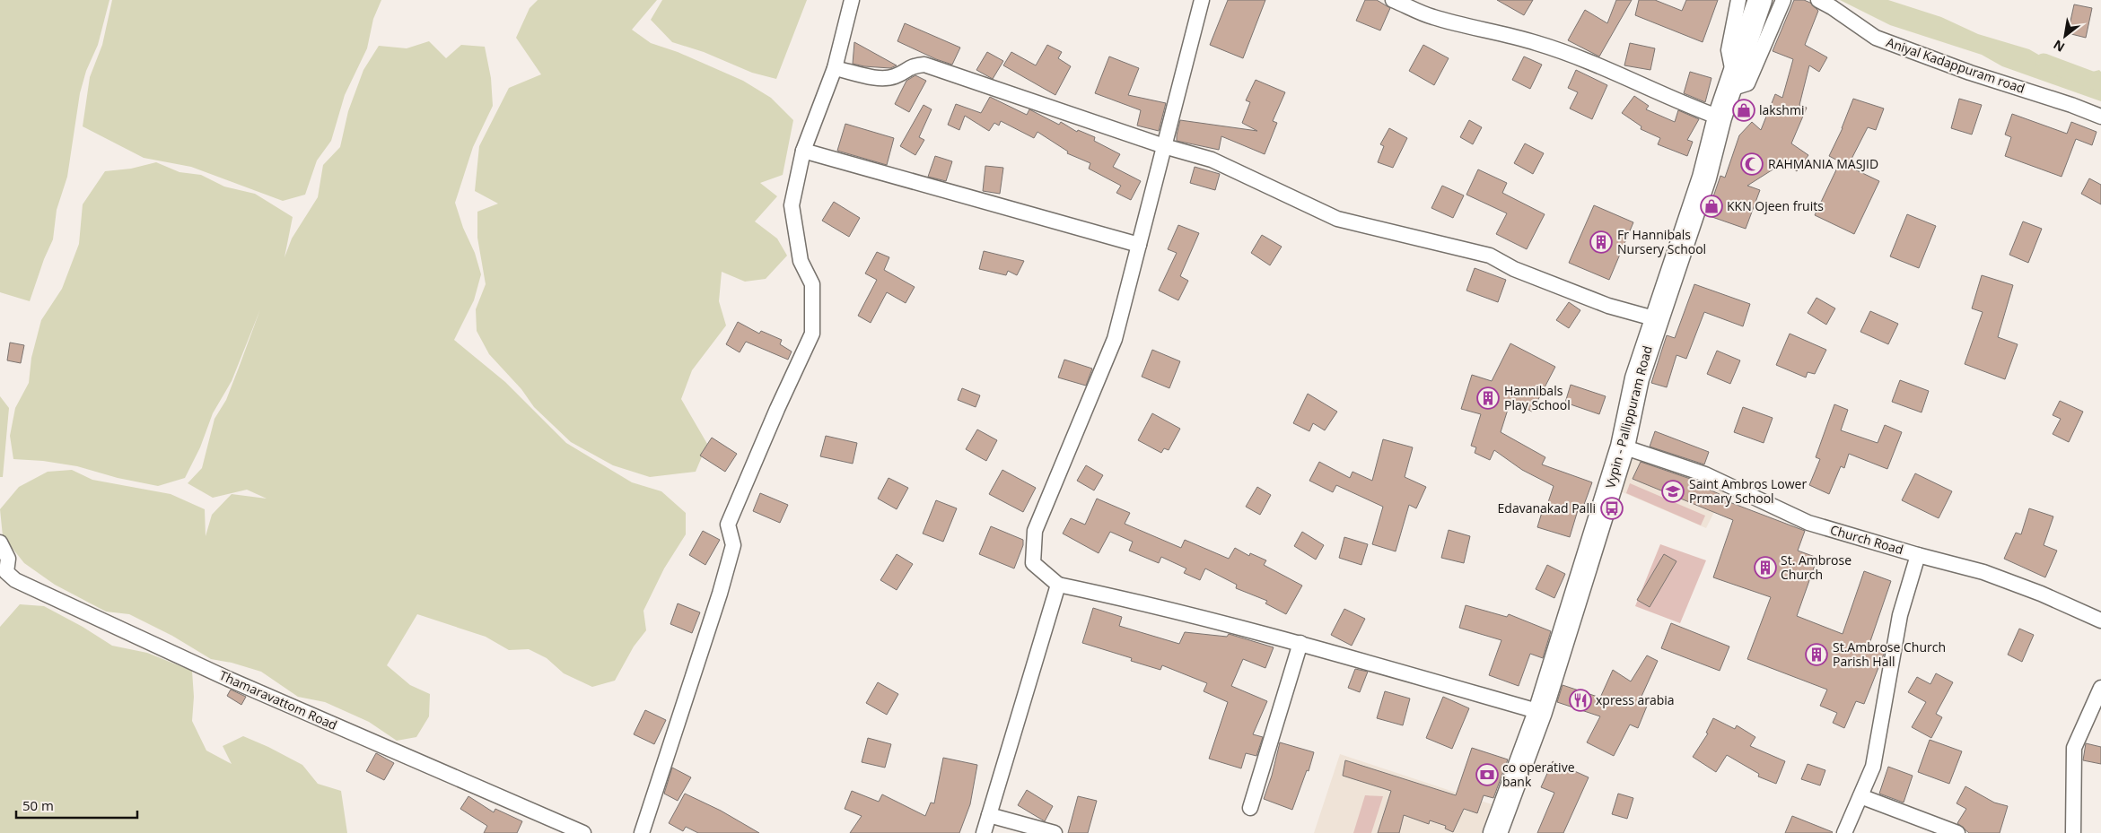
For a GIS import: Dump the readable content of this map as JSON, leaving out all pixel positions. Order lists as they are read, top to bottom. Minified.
{"streets":{"main road":["Vypin - Pallippuram Road"],"street":["Aniyal Kadappuram road","Church Road","Thamaravattom Road"]},"crossings":[["Vypin - Pallippuram Road","Church Road"]],"places":{"shop":["lakshmi","KKN Ojeen fruits"],"mosque":["RAHMANIA MASJID"],"building":["Fr Hannibals Nursery School","Hannibals Play School","St. Ambrose Church","St.Ambrose Church Parish Hall"],"school or university":["Saint Ambros Lower Prmary School"],"bus stop":["Edavanakad Palli"],"restaurant":["xpress arabia"],"bank":["co operative bank"]},"scale_bar":"50 m","north":"bottom left"}
